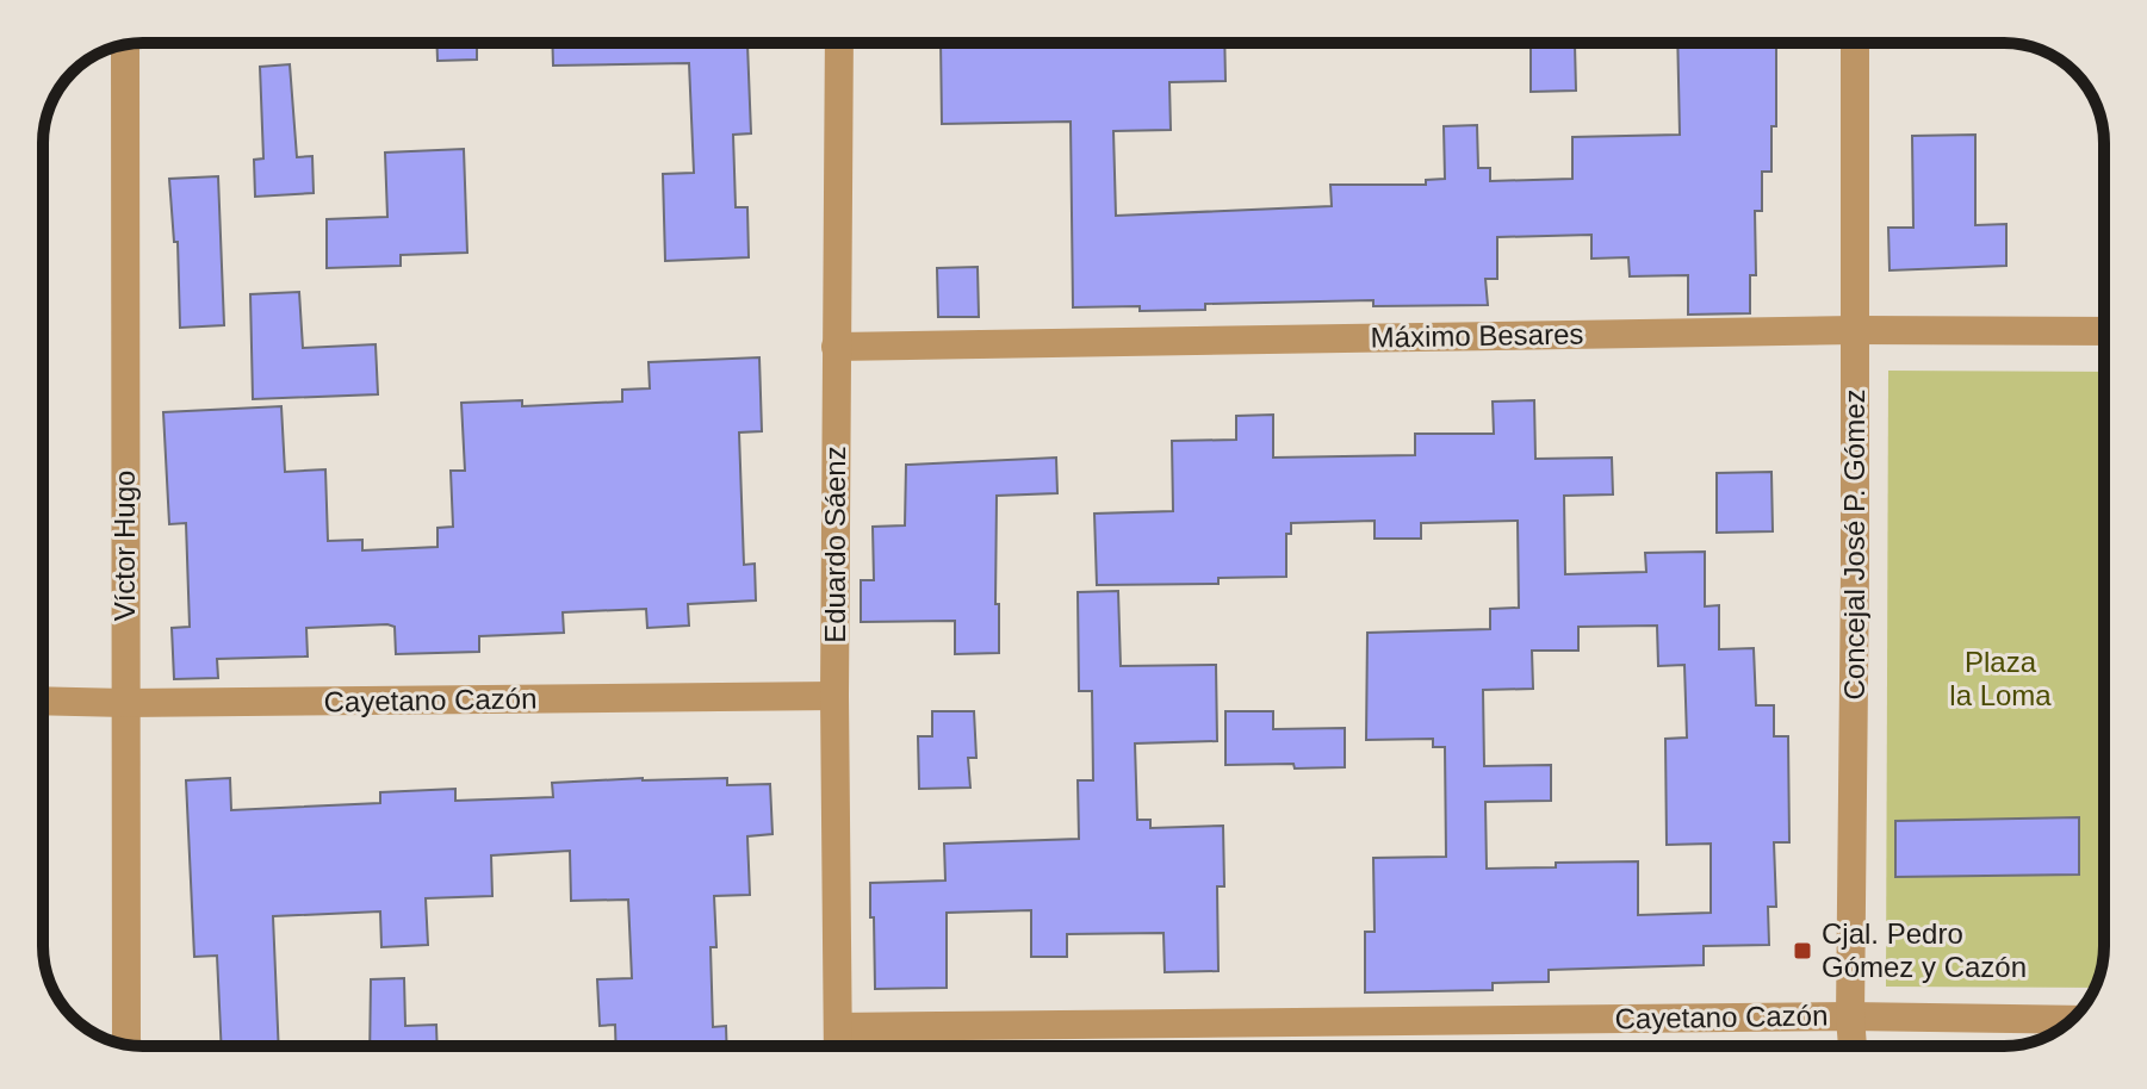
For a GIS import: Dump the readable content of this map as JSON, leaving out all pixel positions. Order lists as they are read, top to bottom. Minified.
{"streets":{"street":["Máximo Besares","Eduardo Sáenz","Concejal José P. Gómez","Víctor Hugo","Cayetano Cazón"]},"crossings":[["Máximo Besares","Eduardo Sáenz"],["Máximo Besares","Concejal José P. Gómez"],["Eduardo Sáenz","Cayetano Cazón"],["Concejal José P. Gómez","Cayetano Cazón"],["Víctor Hugo","Cayetano Cazón"]],"parks":["Plaza la Loma"],"places":{"transit":["Cjal. Pedro Gómez y Cazón"]}}
